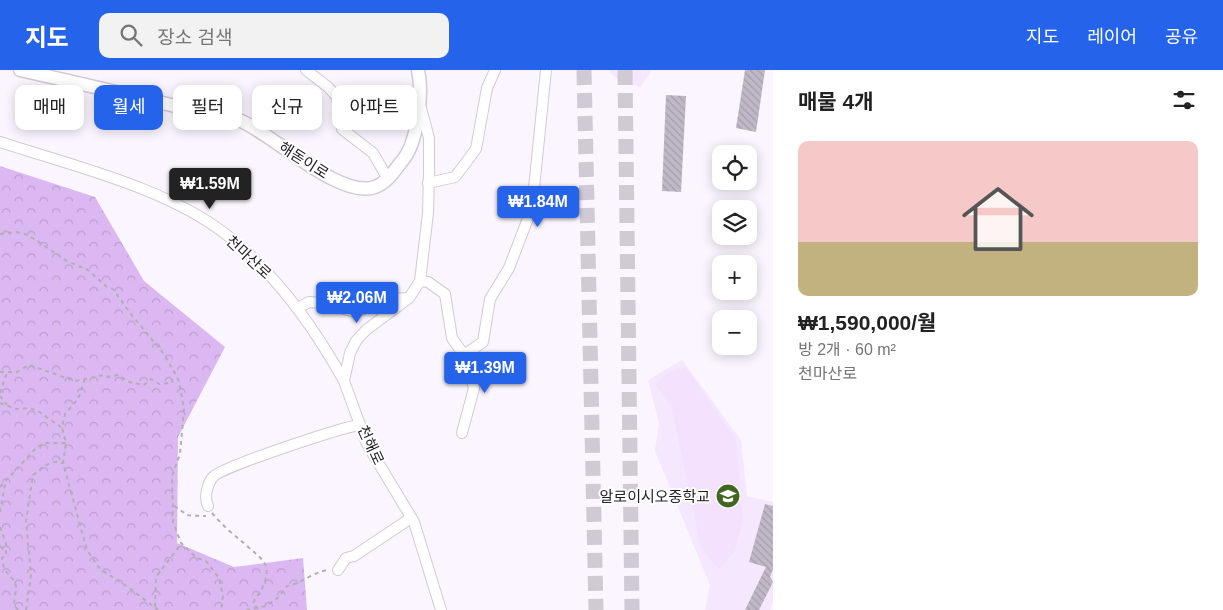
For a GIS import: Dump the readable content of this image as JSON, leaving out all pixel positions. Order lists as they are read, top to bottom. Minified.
{"streets":{"main road":["해돋이로"],"street":["천마산로","천해로"]},"crossings":[["천마산로","천해로"]],"places":{"school or university":["알로이시오중학교"]},"page":{"header":"지도","search":"장소 검색","nav":["지도","레이어","공유"],"heading":"매물 4개","chip":["매매","월세","필터","신규","아파트"],"list":[{"name":"₩1,590,000/월","note":"방 2개 · 60 m² · 천마산로"}],"map_buttons":["+","−"],"price":["₩1.59M","₩1.84M","₩2.06M","₩1.39M"]}}
